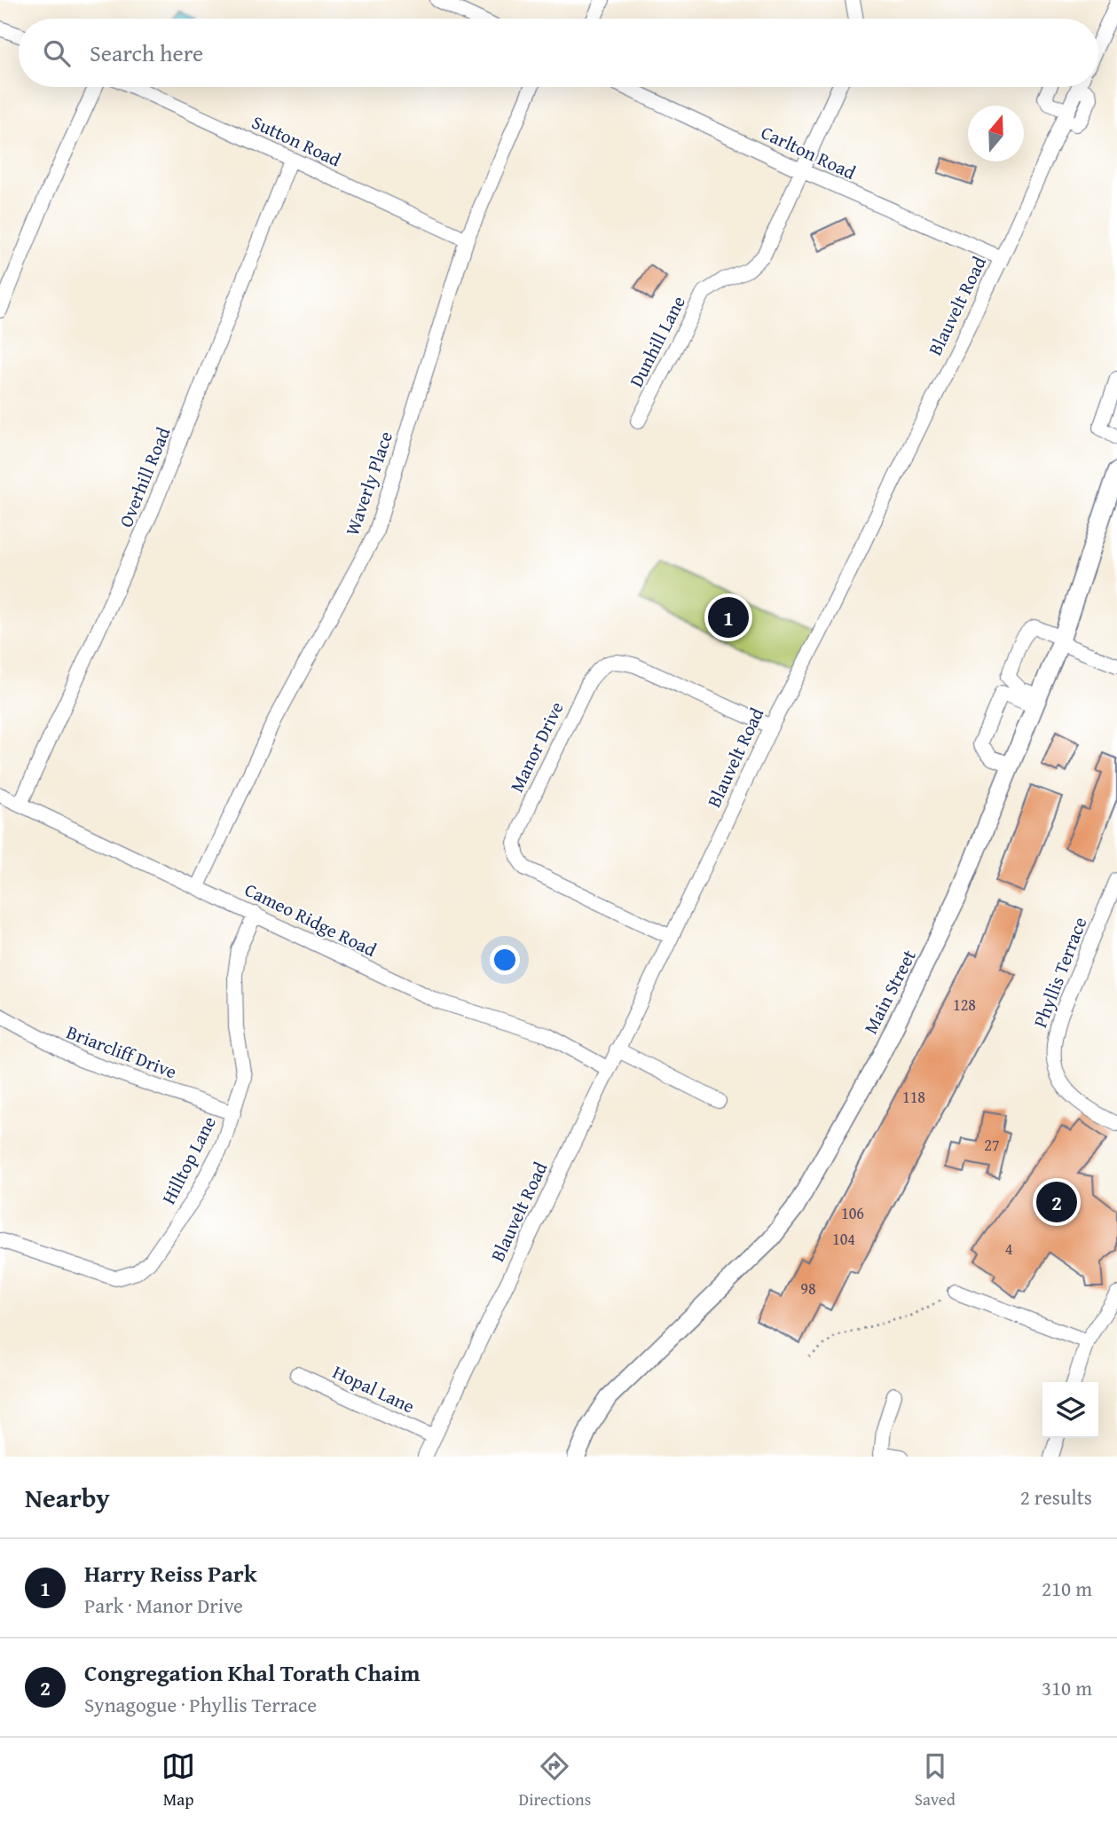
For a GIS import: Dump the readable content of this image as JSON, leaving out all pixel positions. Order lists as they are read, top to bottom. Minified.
{"streets":{"main road":["Main Street"],"street":["Sutton Road","Carlton Road","Blauvelt Road","Dunhill Lane","Overhill Road","Waverly Place","Manor Drive","Cameo Ridge Road","Phyllis Terrace","Briarcliff Drive","Hilltop Lane","Hopal Lane"]},"crossings":[["Sutton Road","Overhill Road"],["Sutton Road","Waverly Place"],["Carlton Road","Blauvelt Road"],["Carlton Road","Dunhill Lane"],["Blauvelt Road","Manor Drive"],["Blauvelt Road","Cameo Ridge Road"],["Blauvelt Road","Hopal Lane"],["Overhill Road","Cameo Ridge Road"],["Waverly Place","Cameo Ridge Road"],["Cameo Ridge Road","Hilltop Lane"],["Briarcliff Drive","Hilltop Lane"]],"house_numbers":["128","118","27","106","104","4","98"],"north":"top","page":{"search":"Search here","pins":["1","2"],"heading":["Nearby","2 results"],"list":[{"mark":"1","name":"Harry Reiss Park","note":"Park · Manor Drive","value":"210 m"},{"mark":"2","name":"Congregation Khal Torath Chaim","note":"Synagogue · Phyllis Terrace","value":"310 m"}],"nav":["Map","Directions","Saved"]}}
